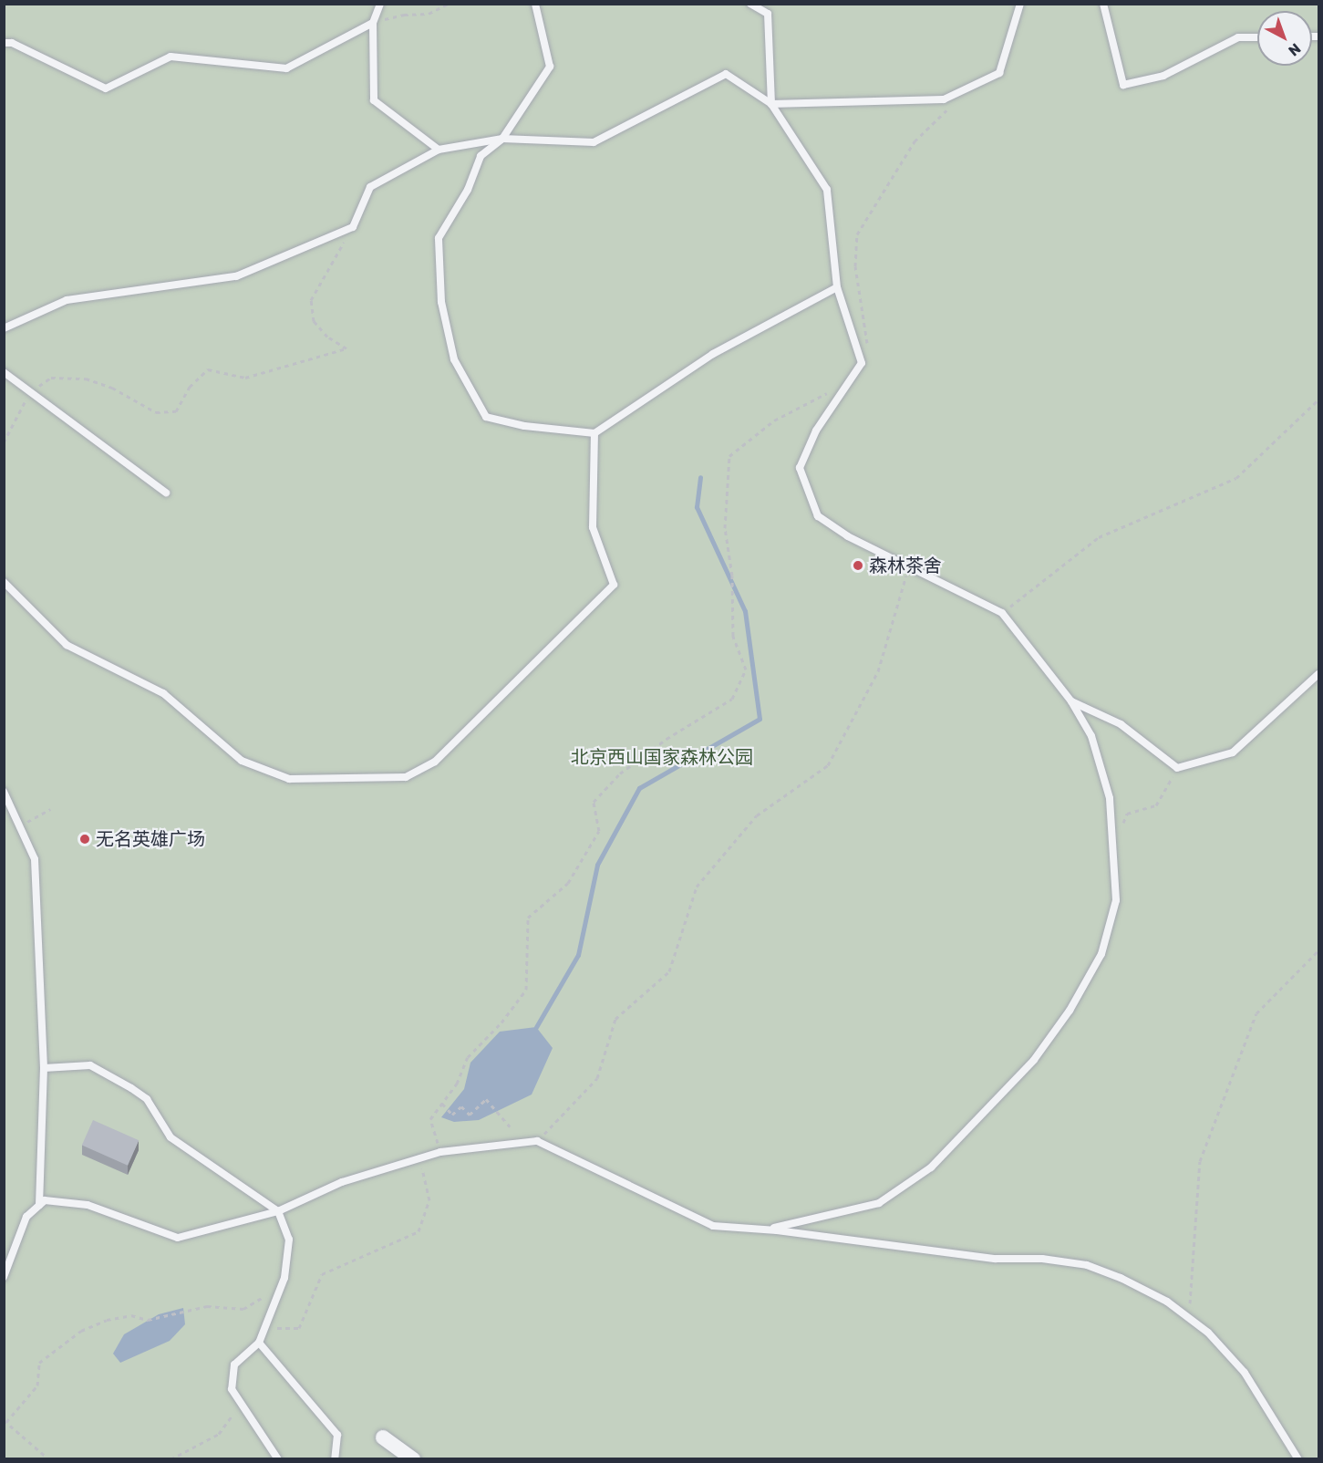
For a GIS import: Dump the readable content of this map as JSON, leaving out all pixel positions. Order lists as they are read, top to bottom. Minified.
{"parks":["北京西山国家森林公园"],"places":["森林茶舍","无名英雄广场"],"north":"bottom right"}
